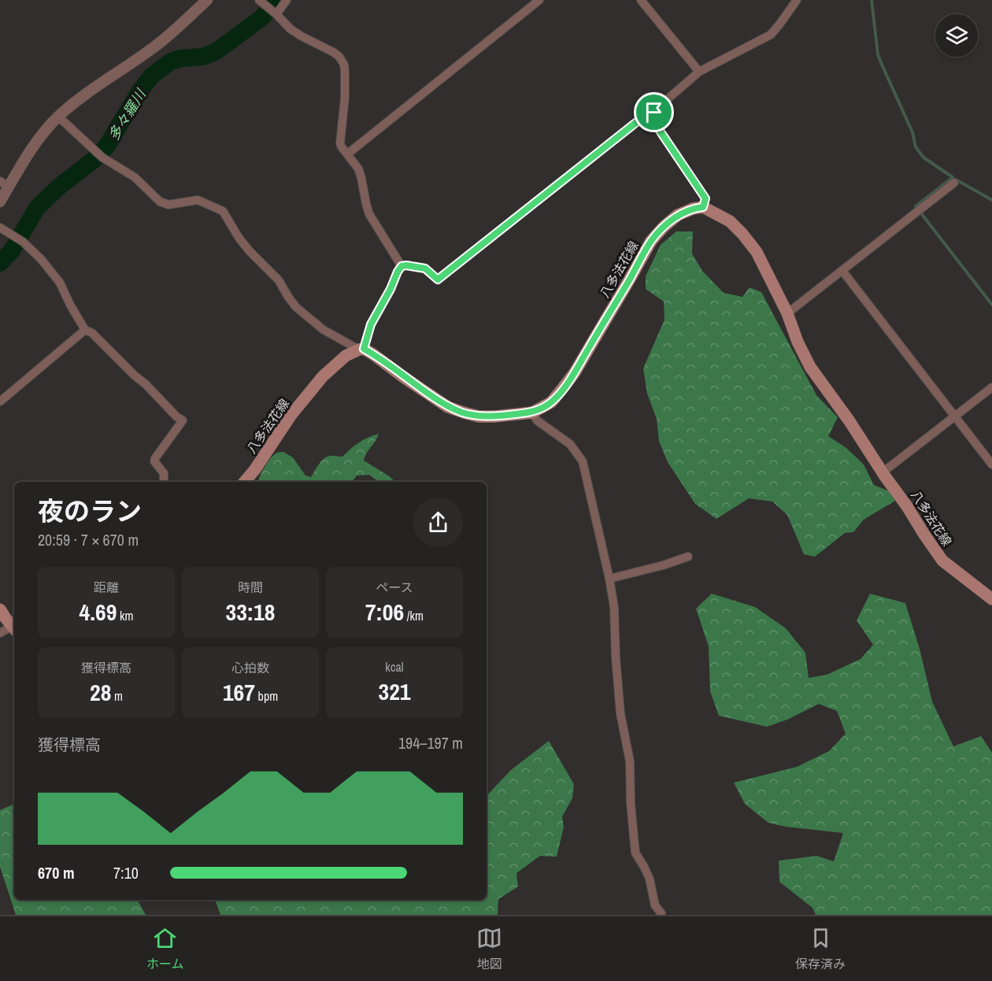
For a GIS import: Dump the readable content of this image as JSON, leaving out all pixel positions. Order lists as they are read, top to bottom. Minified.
{"streets":{"main road":["八多法花線"]},"water":["多々羅川"],"page":{"heading":["夜のラン","20:59 · 7 × 670 m"],"stats":[["距離","4.69 km"],["時間","33:18"],["ペース","7:06 /km"],["獲得標高","28 m"],["心拍数","167 bpm"],["kcal","321"]],"chart":["獲得標高","194–197 m"],"list":[{"name":"670 m","note":"7:10"}],"tabs":["ホーム","地図","保存済み"]}}
